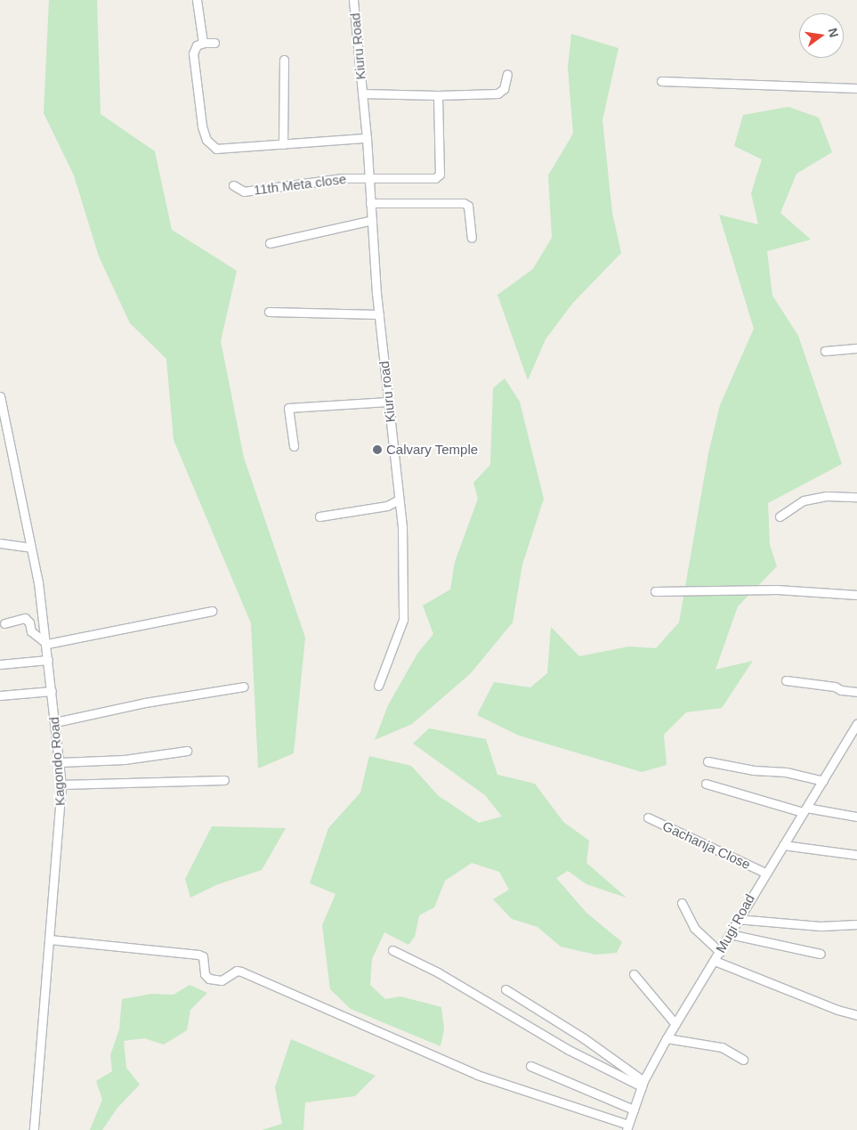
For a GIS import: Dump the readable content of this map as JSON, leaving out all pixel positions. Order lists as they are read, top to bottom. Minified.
{"streets":{"street":["Kiuru Road","11th Meta close","Kiuru road","Kagondo Road","Gachanja Close","Mugi Road"]},"crossings":[["Kiuru Road","Kiuru road"],["11th Meta close","Kiuru road"],["Gachanja Close","Mugi Road"]],"places":["Calvary Temple"],"north":"right"}
